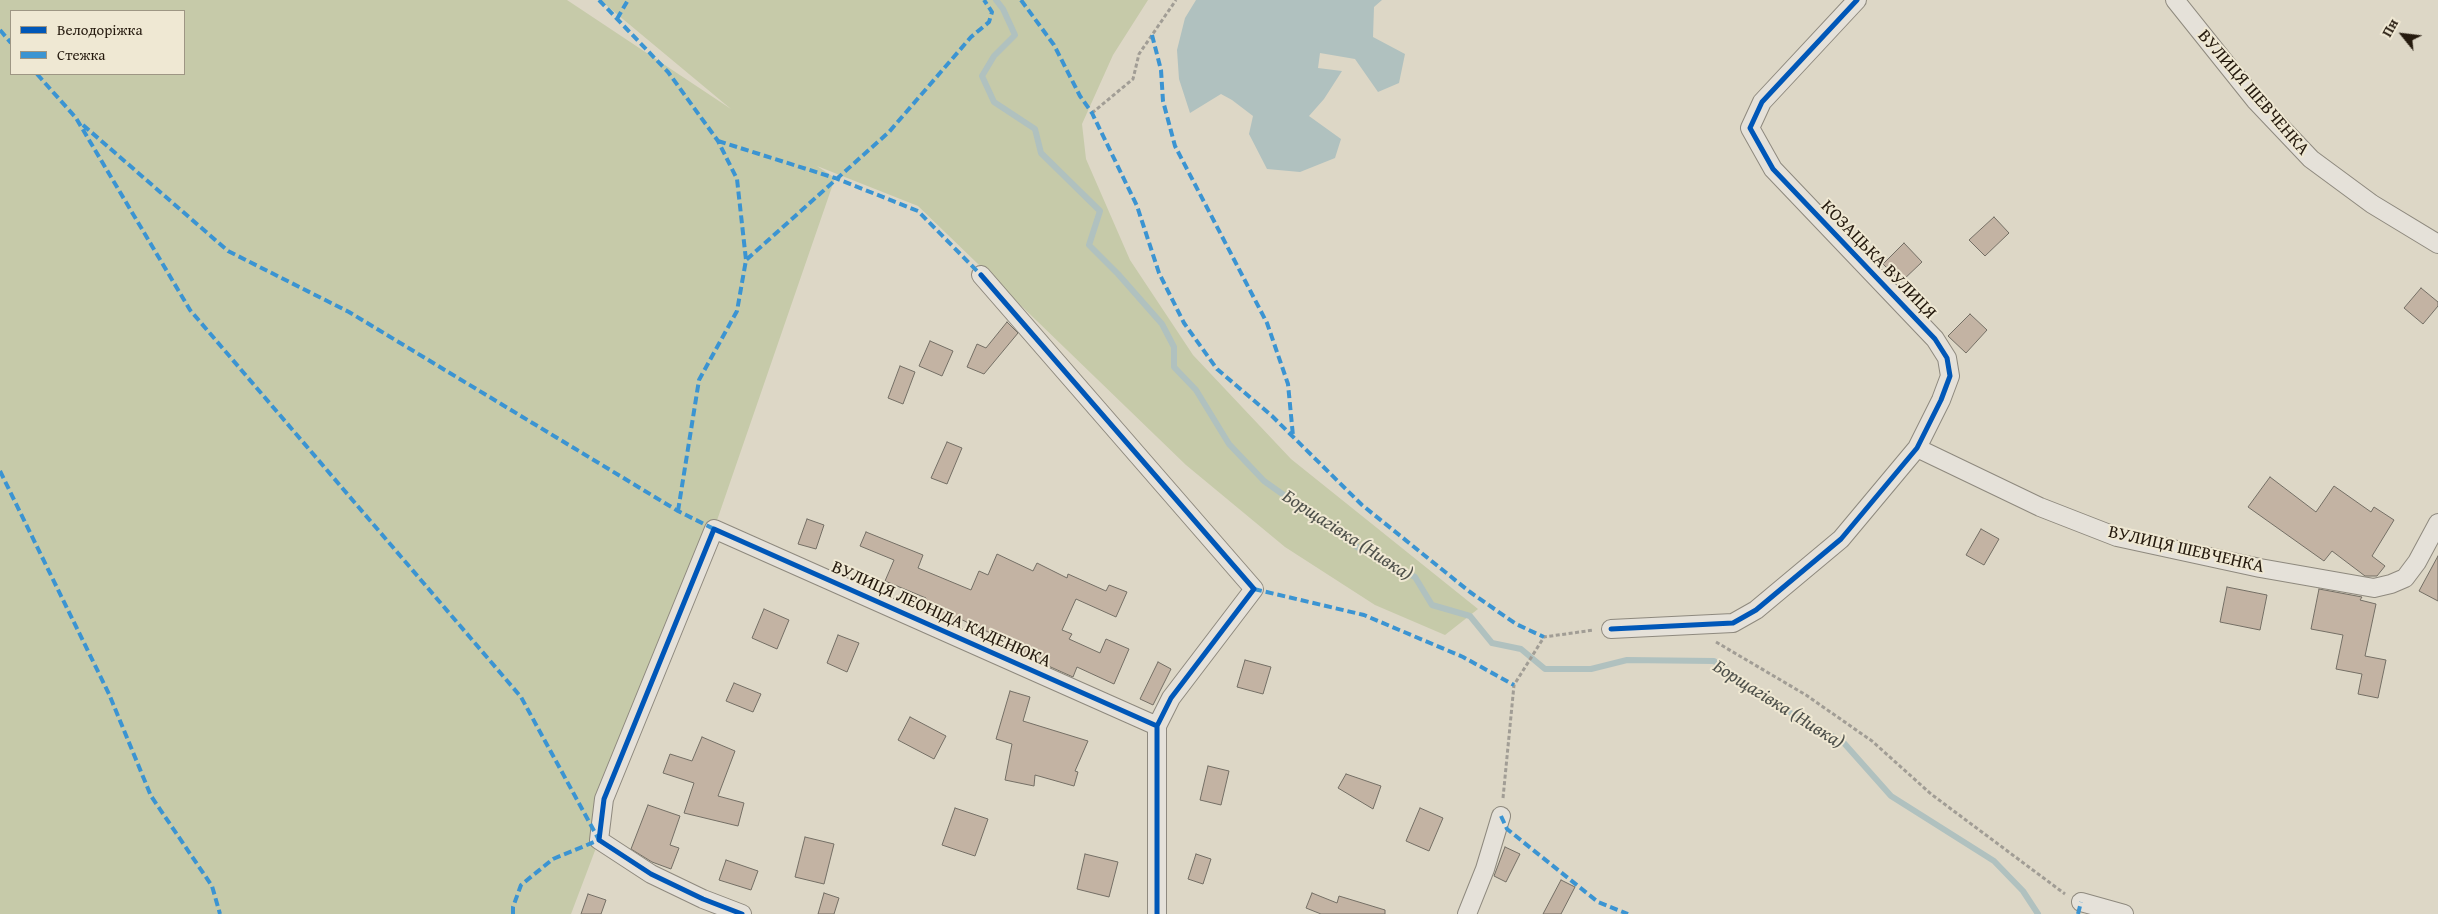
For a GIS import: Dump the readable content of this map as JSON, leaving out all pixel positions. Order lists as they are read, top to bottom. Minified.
{"streets":{"street":["ВУЛИЦЯ ШЕВЧЕНКА","КОЗАЦЬКА ВУЛИЦЯ","ВУЛИЦЯ ЛЕОНІДА КАДЕНЮКА"]},"crossings":[["ВУЛИЦЯ ШЕВЧЕНКА","КОЗАЦЬКА ВУЛИЦЯ"]],"water":["Борщагівка (Нивка)"],"legend":["Велодоріжка","Стежка"],"north":"top left"}
